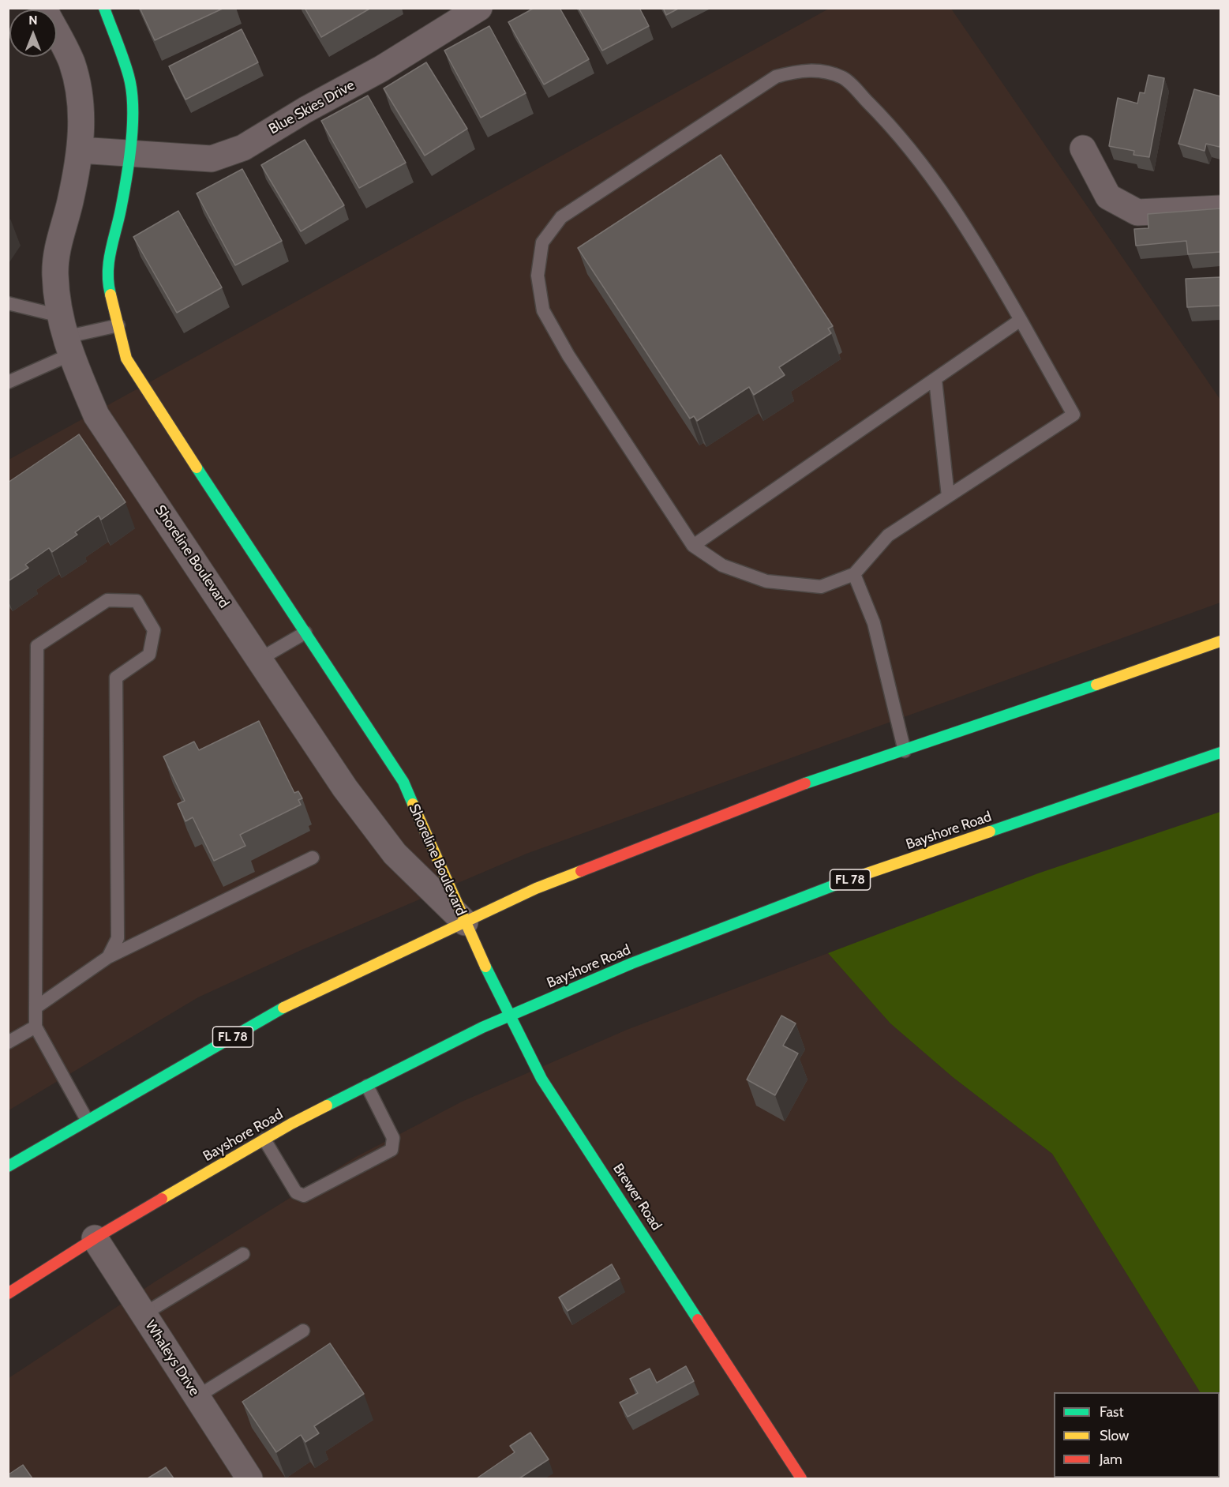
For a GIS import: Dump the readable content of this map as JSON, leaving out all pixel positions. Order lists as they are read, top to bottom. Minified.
{"streets":{"main road":["Shoreline Boulevard","Bayshore Road","FL 78","Brewer Road"],"street":["Blue Skies Drive","Whaleys Drive"]},"crossings":[["Blue Skies Drive","Shoreline Boulevard"],["Shoreline Boulevard","FL 78"],["Shoreline Boulevard","Brewer Road"],["Bayshore Road","Brewer Road"],["Bayshore Road","Whaleys Drive"],["FL 78","Brewer Road"]],"legend":["Fast","Slow","Jam"],"north":"top"}
